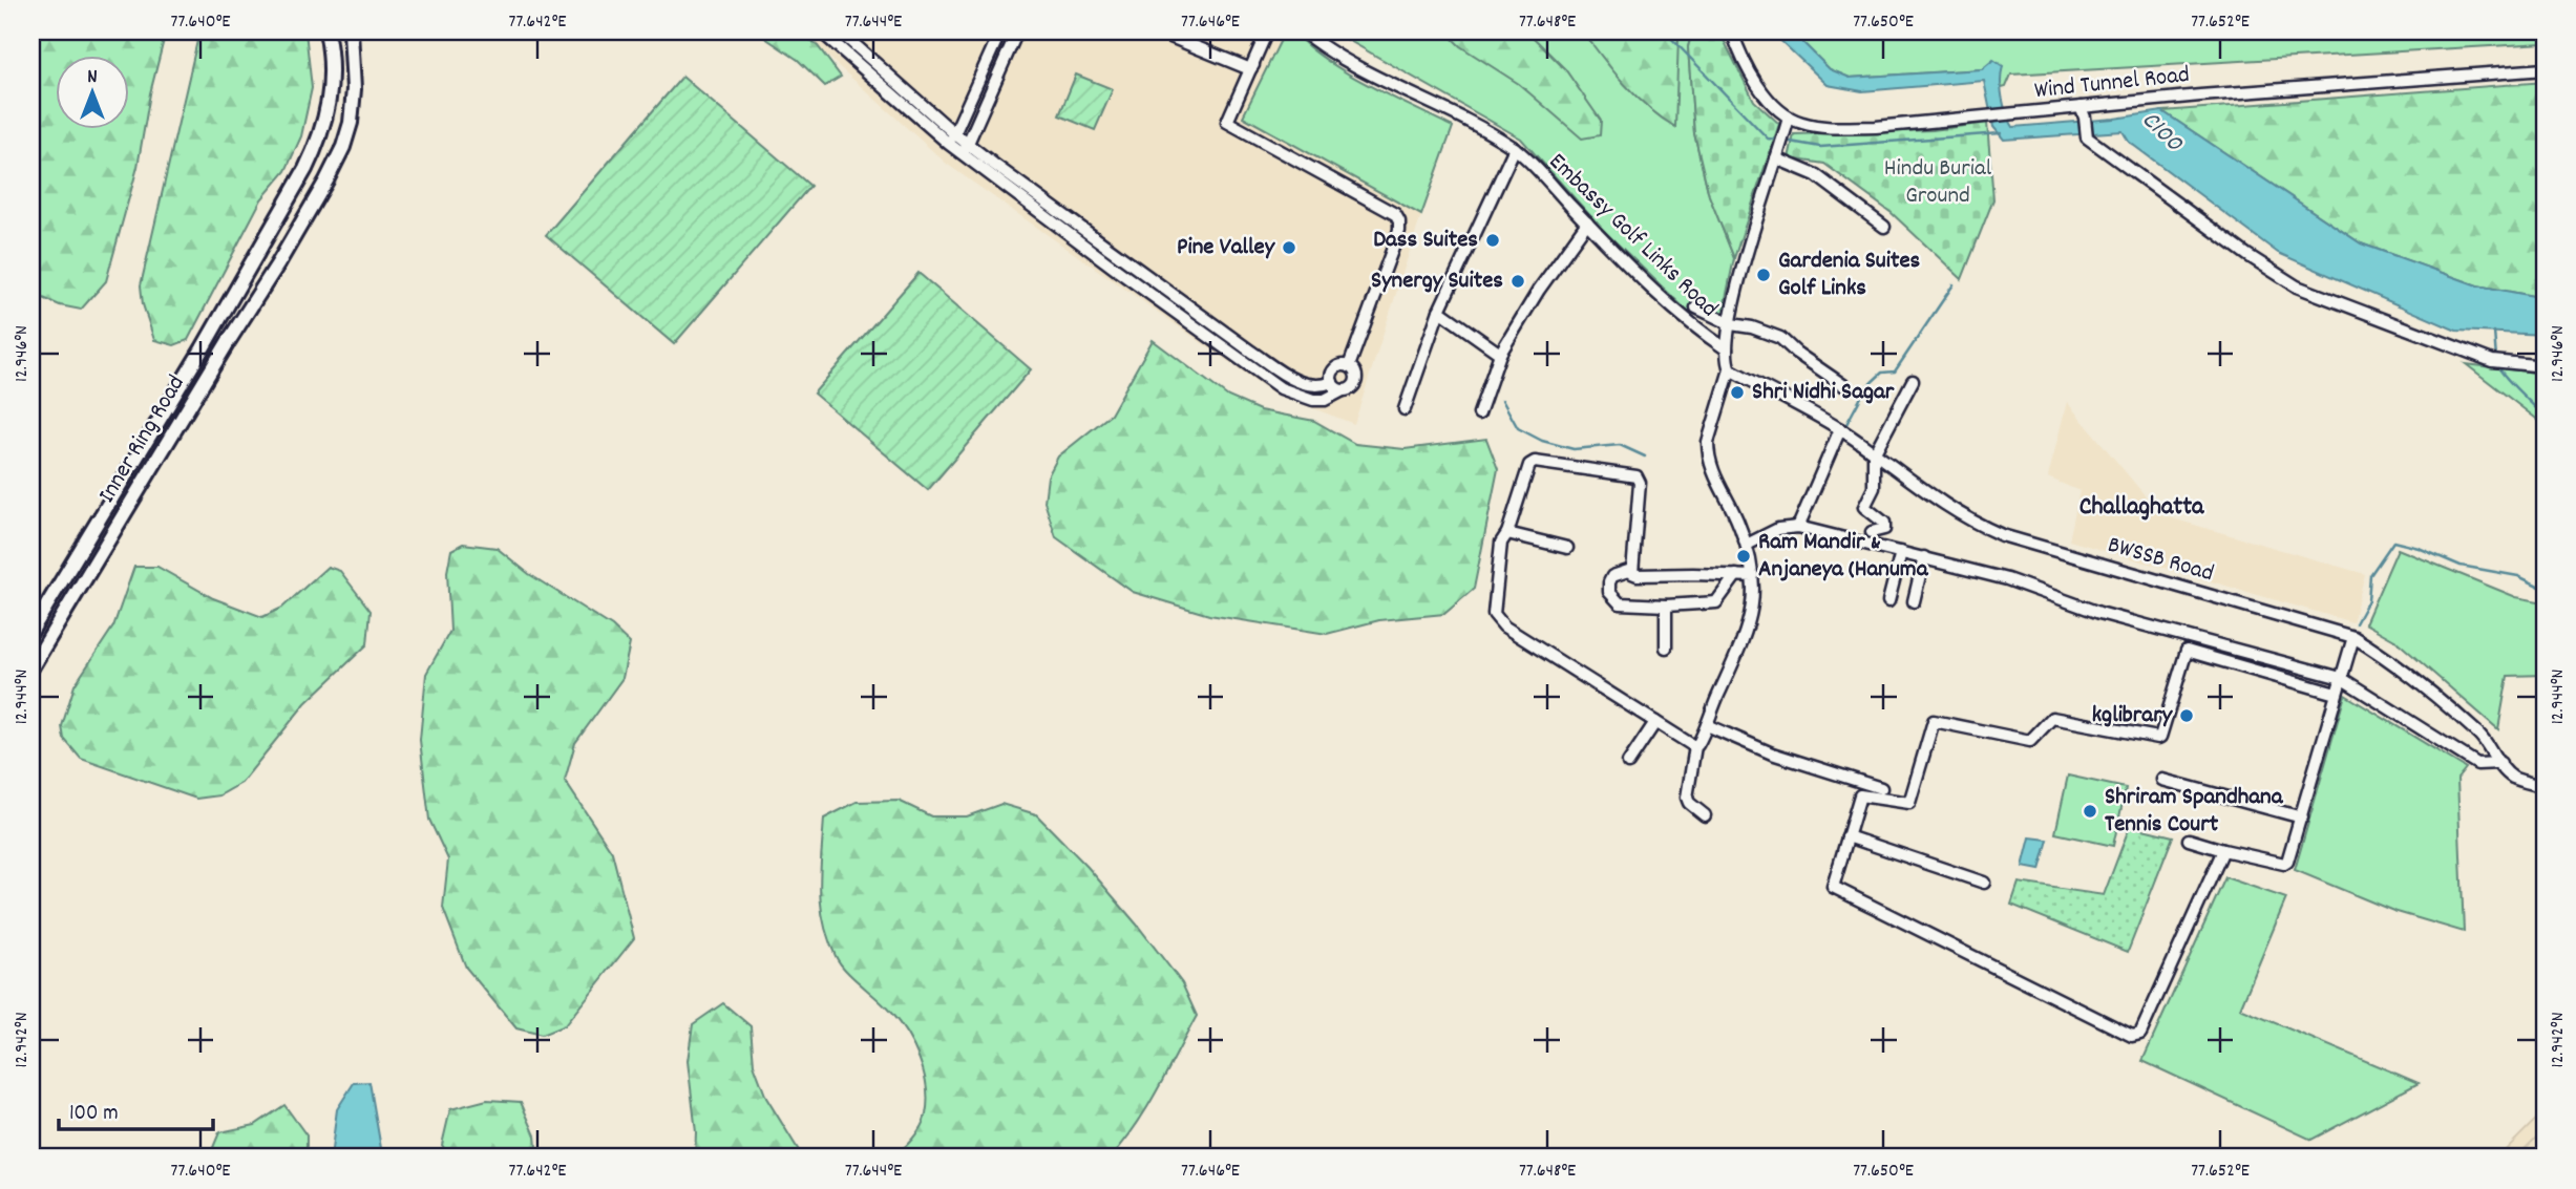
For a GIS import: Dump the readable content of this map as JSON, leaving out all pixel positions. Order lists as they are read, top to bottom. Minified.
{"streets":{"main road":["Inner Ring Road"],"street":["Wind Tunnel Road","Embassy Golf Links Road","BWSSB Road"]},"crossings":[["Wind Tunnel Road","Embassy Golf Links Road"]],"districts":["Challaghatta"],"water":["C100"],"parks":["Hindu Burial Ground"],"places":["Dass Suites","Pine Valley","Gardenia Suites Golf Links","Synergy Suites","Shri Nidhi Sagar","Ram Mandir & Anjaneya (Hanuma","kglibrary","Shriram Spandhana Tennis Court"],"scale_bar":"100 m","north":"top","coordinates":["77.640°E","77.642°E","77.644°E","77.646°E","77.648°E","77.650°E","77.652°E","12.946°N","12.944°N","12.942°N"]}
